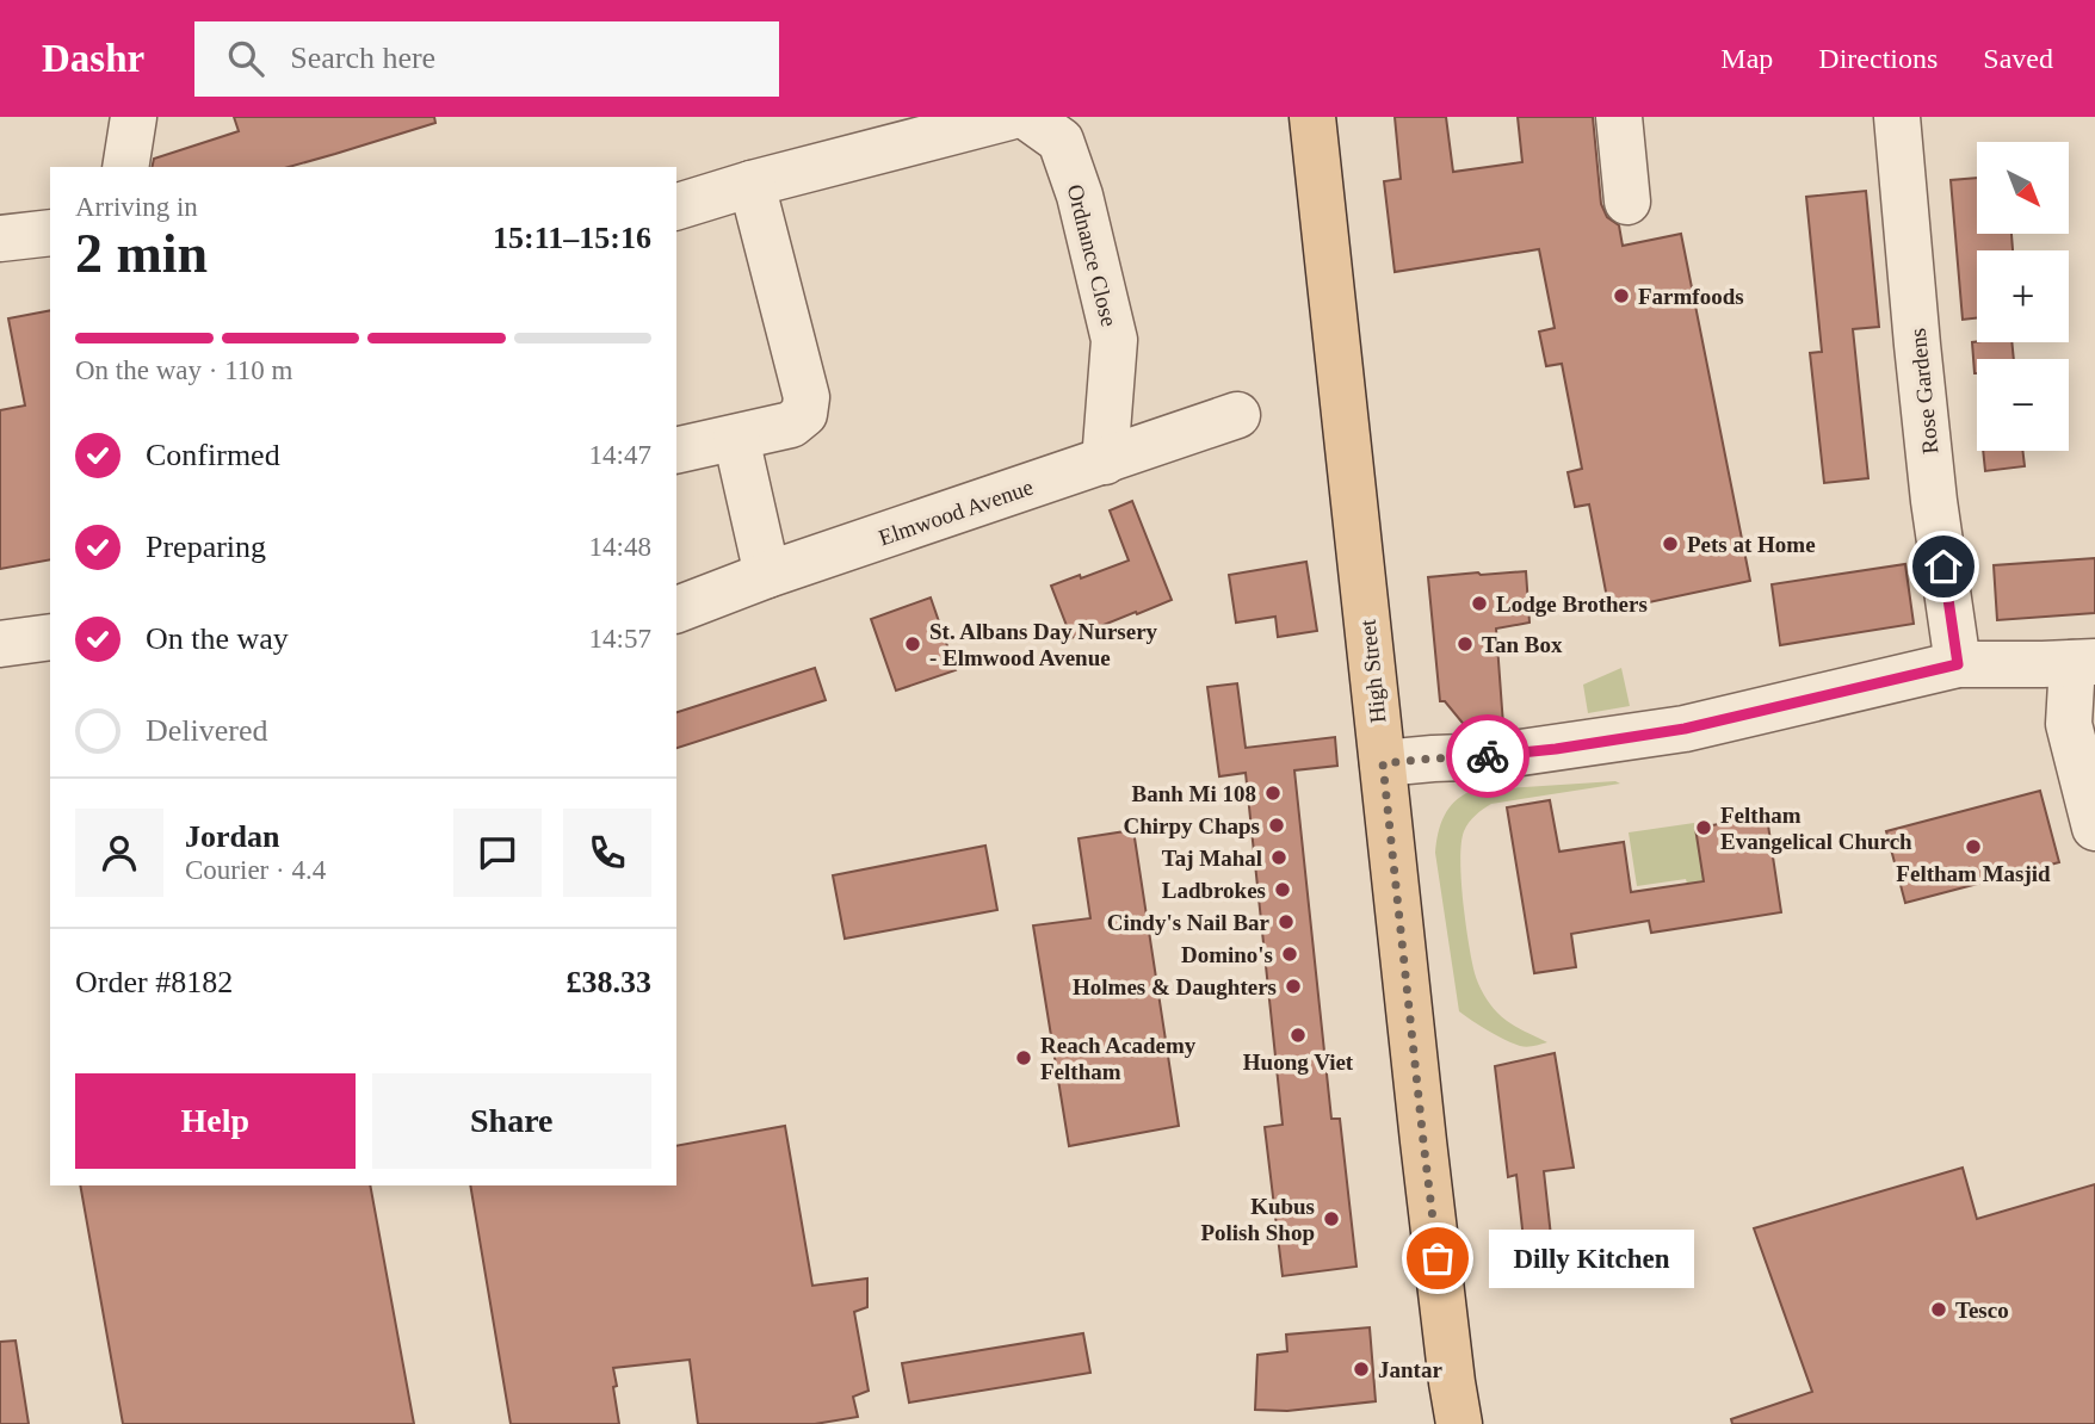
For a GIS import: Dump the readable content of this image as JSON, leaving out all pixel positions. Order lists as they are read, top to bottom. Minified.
{"streets":{"main road":["High Street"],"street":["Ordnance Close","Rose Gardens","Elmwood Avenue"]},"crossings":[["Ordnance Close","Elmwood Avenue"]],"places":["Farmfoods","Pets at Home","Lodge Brothers","St. Albans Day Nursery - Elmwood Avenue","Tan Box","Banh Mi 108","Chirpy Chaps","Feltham Evangelical Church","Feltham Masjid","Taj Mahal","Ladbrokes","Cindy's Nail Bar","Domino's","Holmes & Daughters","Huong Viet","Reach Academy Feltham","Kubus Polish Shop","Dilly Kitchen","Tesco","Jantar"],"north":"bottom right","page":{"header":"Dashr","search":"Search here","nav":["Map","Directions","Saved"],"map_buttons":["+","−"],"heading":["2 min","Arriving in","15:11–15:16"],"panel":["Jordan","Courier · 4.4","Order #8182","£38.33"],"bar":"On the way · 110 m","list":[["Confirmed","14:47"],["Preparing","14:48"],["On the way","14:57"],"Delivered"],"buttons":["Help","Share"],"bubble":"Dilly Kitchen"}}
